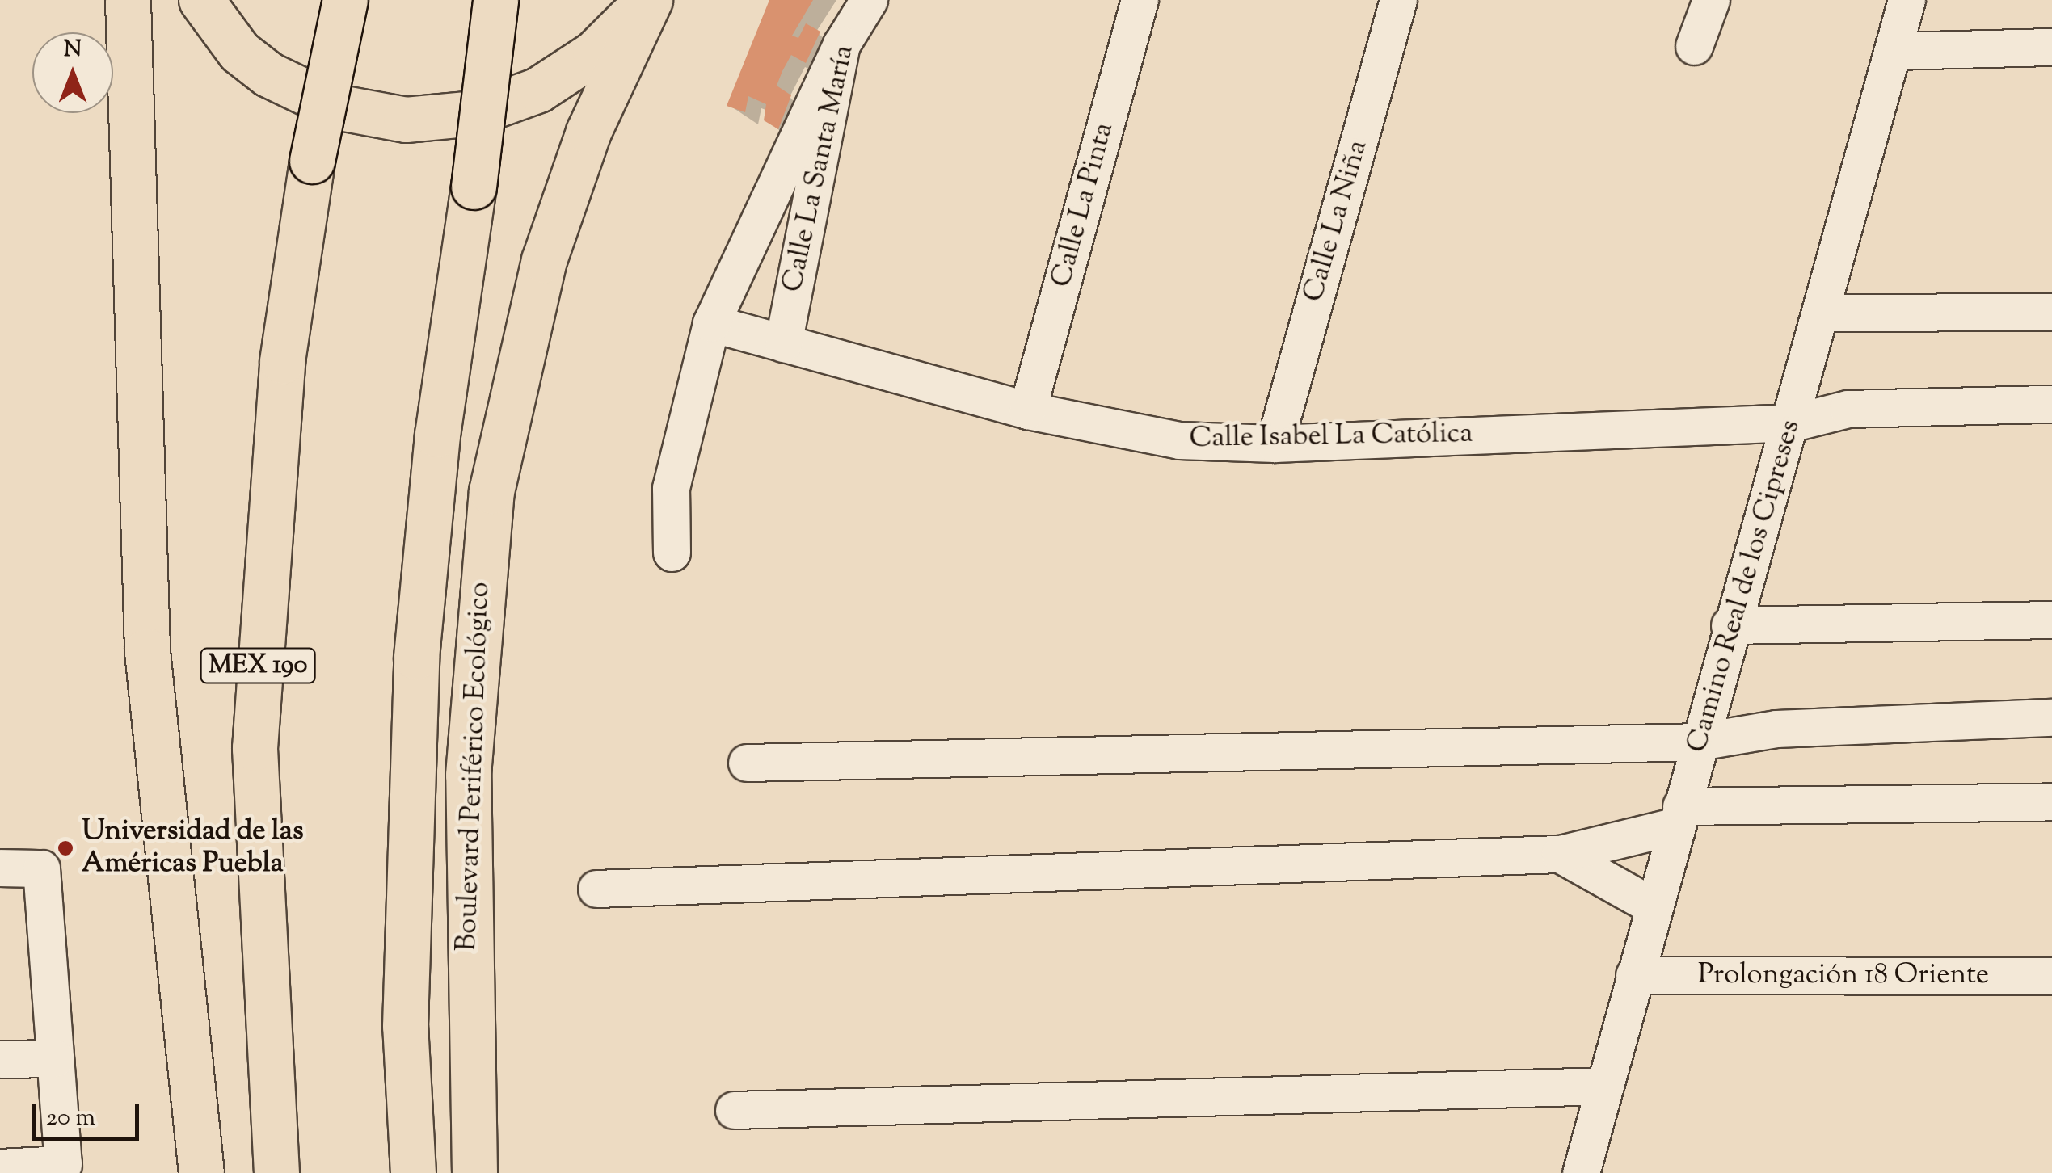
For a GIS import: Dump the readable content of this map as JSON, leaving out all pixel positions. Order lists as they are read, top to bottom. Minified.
{"streets":{"highway":["MEX 190","Boulevard Periférico Ecológico"],"street":["Calle La Santa María","Calle La Pinta","Calle La Niña","Calle Isabel La Católica","Camino Real de los Cipreses","Prolongación 18 Oriente"]},"crossings":[["Calle La Santa María","Calle Isabel La Católica"],["Calle La Pinta","Calle Isabel La Católica"],["Calle La Niña","Calle Isabel La Católica"],["Calle Isabel La Católica","Camino Real de los Cipreses"],["Camino Real de los Cipreses","Prolongación 18 Oriente"]],"places":["Universidad de las Américas Puebla"],"scale_bar":"20 m","north":"top"}
